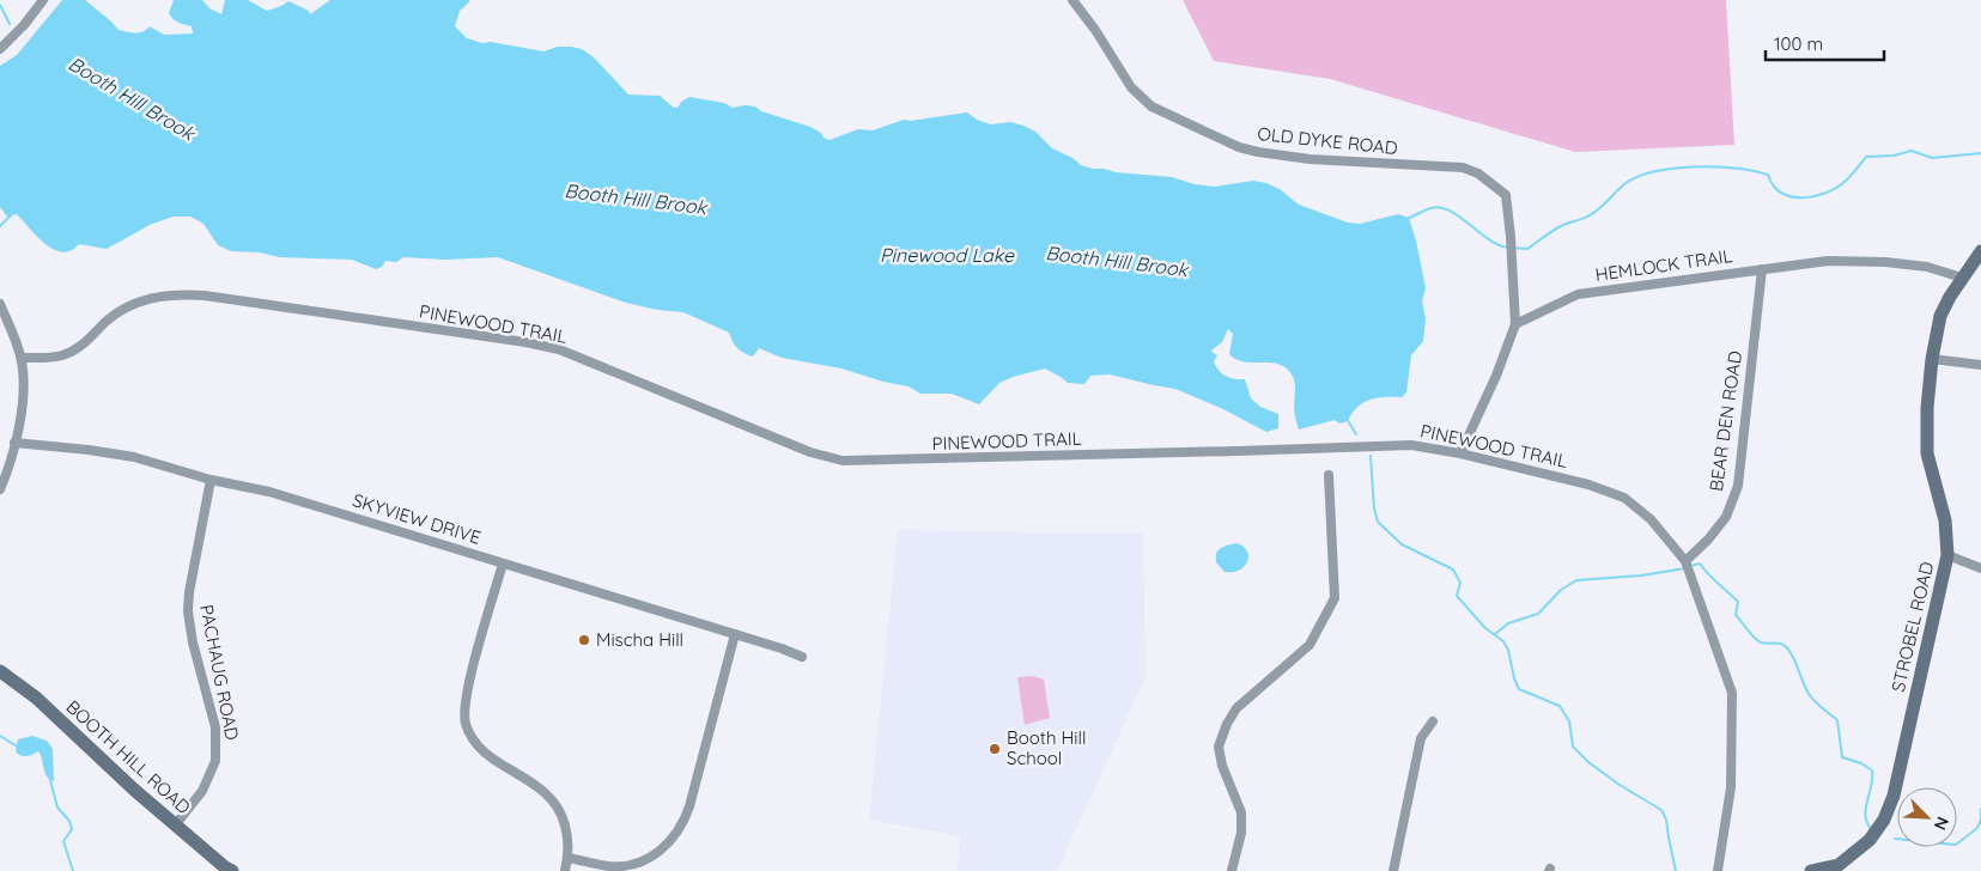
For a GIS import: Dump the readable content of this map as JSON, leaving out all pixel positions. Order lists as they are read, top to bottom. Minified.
{"streets":{"street":["OLD DYKE ROAD","HEMLOCK TRAIL","PINEWOOD TRAIL","BEAR DEN ROAD","SKYVIEW DRIVE","STROBEL ROAD","PACHAUG ROAD","BOOTH HILL ROAD"]},"crossings":[["OLD DYKE ROAD","HEMLOCK TRAIL"],["HEMLOCK TRAIL","BEAR DEN ROAD"],["HEMLOCK TRAIL","STROBEL ROAD"],["PINEWOOD TRAIL","BEAR DEN ROAD"],["SKYVIEW DRIVE","PACHAUG ROAD"],["PACHAUG ROAD","BOOTH HILL ROAD"]],"water":["Booth Hill Brook","Pinewood Lake"],"places":["Mischa Hill","Booth Hill School"],"scale_bar":"100 m","north":"bottom right"}
